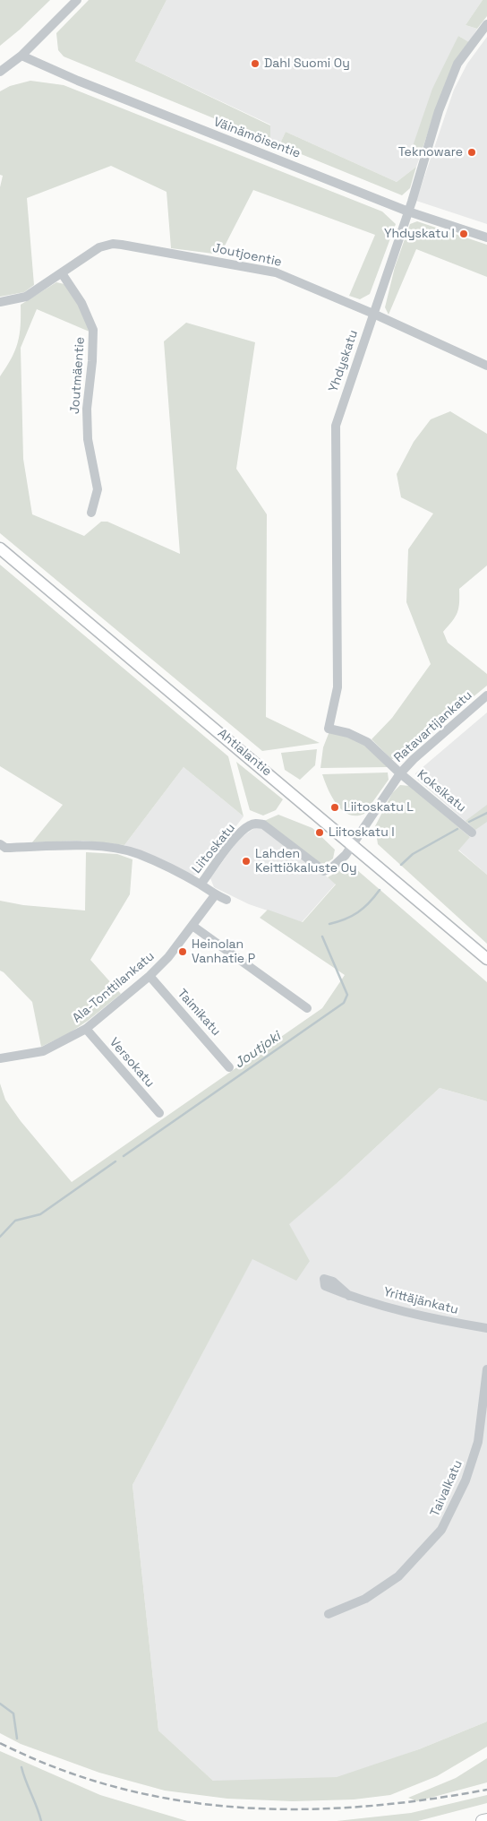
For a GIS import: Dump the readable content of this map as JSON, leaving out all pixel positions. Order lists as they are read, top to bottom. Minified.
{"streets":{"main road":["Ahtialantie"],"street":["Väinämöisentie","Joutjoentie","Yhdyskatu","Joutmäentie","Ratavartijankatu","Koksikatu","Liitoskatu","Ala-Tonttilankatu","Taimikatu","Versokatu","Yrittäjänkatu","Taivalkatu"]},"crossings":[["Väinämöisentie","Yhdyskatu"],["Joutjoentie","Yhdyskatu"],["Joutjoentie","Joutmäentie"],["Yhdyskatu","Koksikatu"],["Ratavartijankatu","Ahtialantie"],["Ratavartijankatu","Koksikatu"],["Ratavartijankatu","Liitoskatu"],["Ahtialantie","Liitoskatu"],["Ala-Tonttilankatu","Taimikatu"],["Ala-Tonttilankatu","Versokatu"]],"water":["Joutjoki"],"places":["Dahl Suomi Oy","Teknoware","Yhdyskatu I","Liitoskatu L","Liitoskatu I","Lahden Keittiökaluste Oy","Heinolan Vanhatie P"]}
